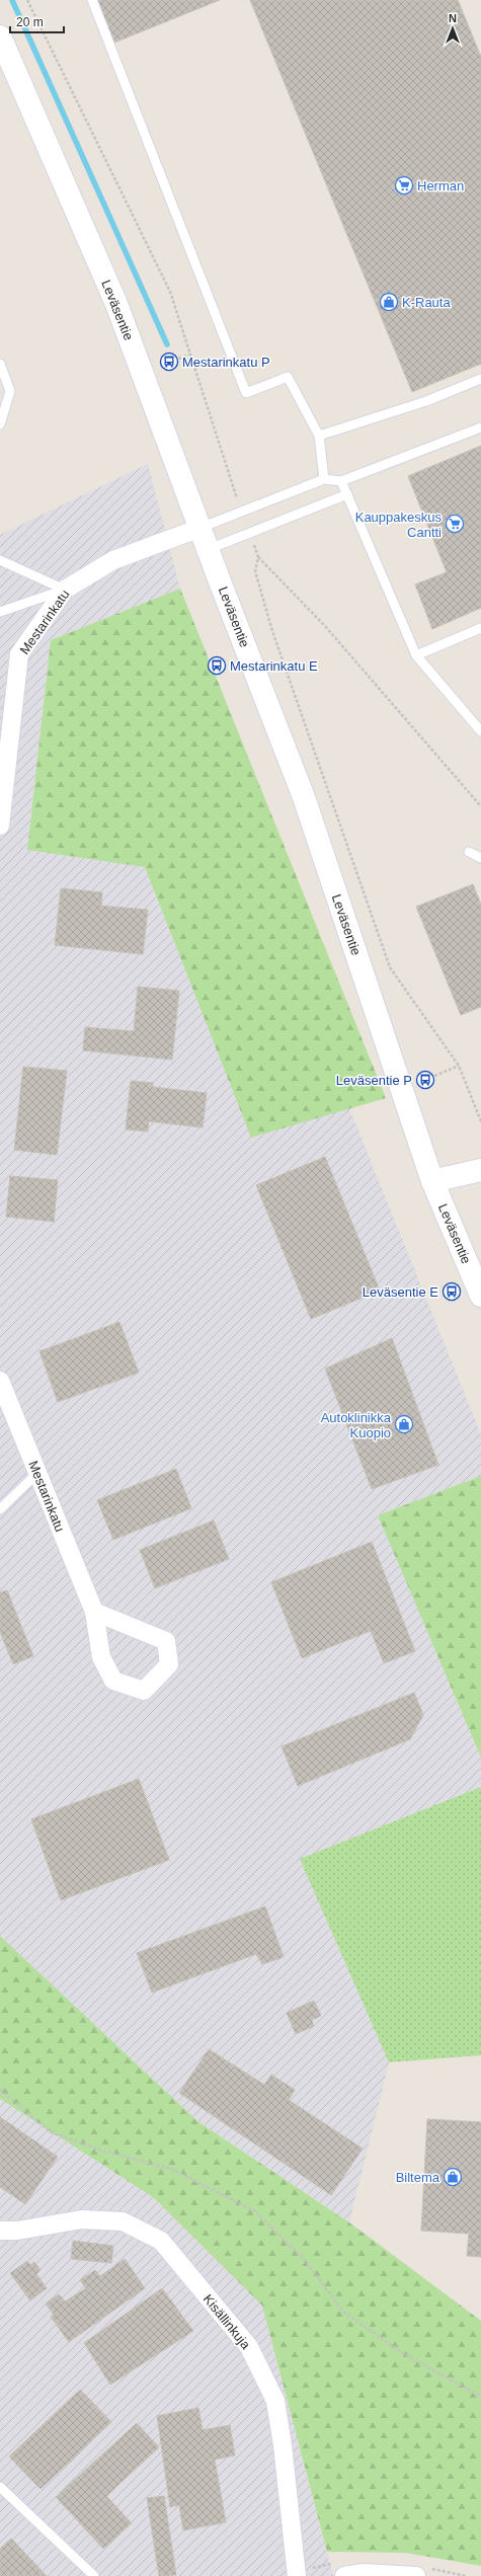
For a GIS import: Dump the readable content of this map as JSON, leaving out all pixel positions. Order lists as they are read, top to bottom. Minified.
{"streets":{"main road":["Leväsentie"],"street":["Mestarinkatu","Kisällinkuja"]},"crossings":[["Leväsentie","Mestarinkatu"]],"places":{"supermarket":["Herman","Kauppakeskus Cantti"],"shop":["K-Rauta","Autoklinikka Kuopio","Biltema"],"bus stop":["Mestarinkatu P","Mestarinkatu E","Leväsentie P","Leväsentie E"]},"scale_bar":"20 m","north":"top"}
